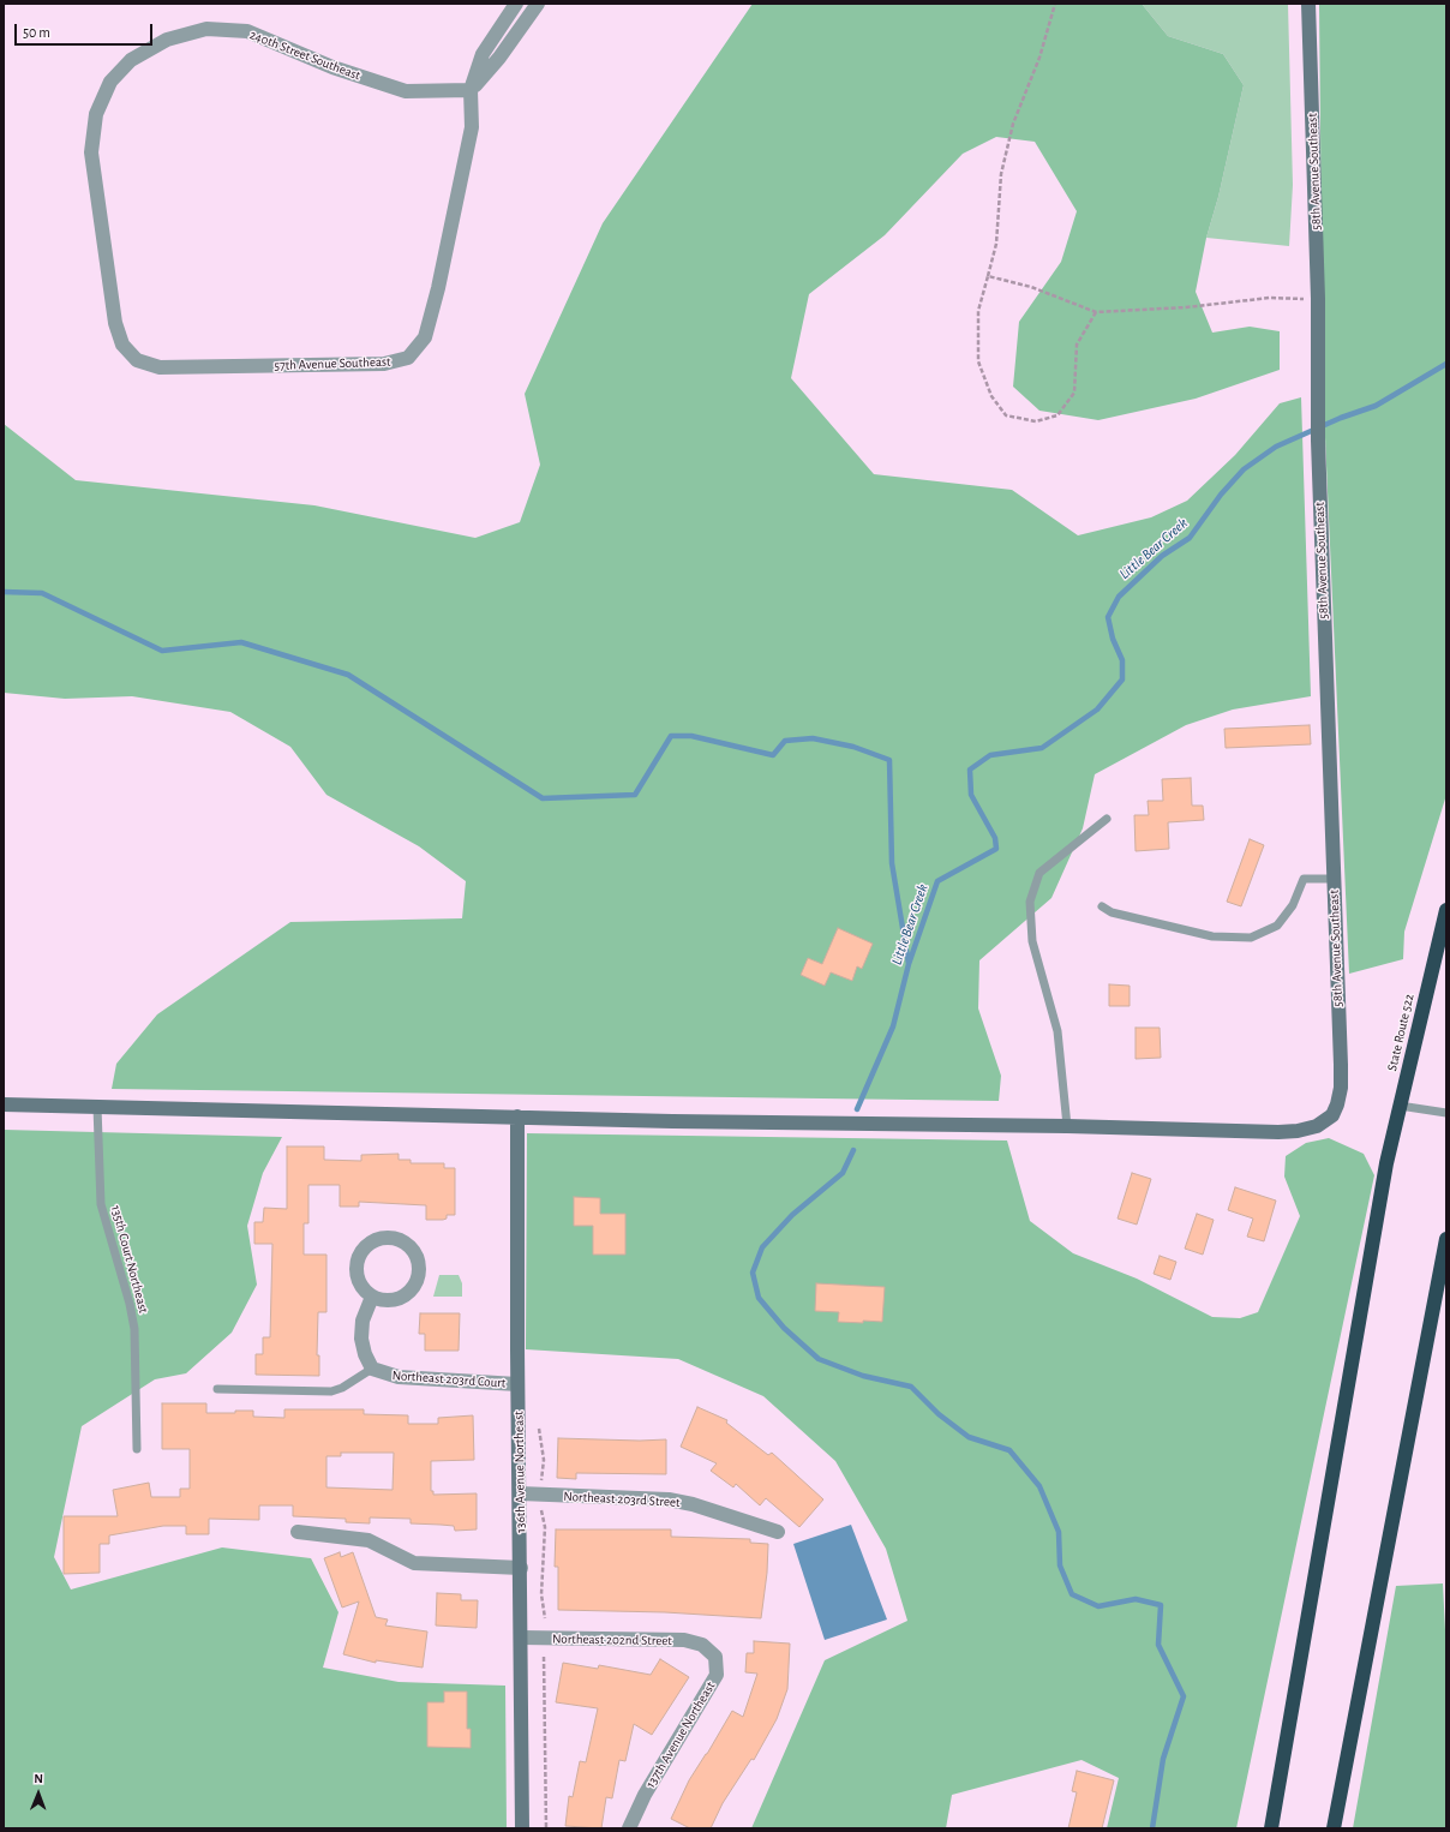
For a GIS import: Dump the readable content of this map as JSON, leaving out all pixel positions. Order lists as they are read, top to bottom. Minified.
{"streets":{"highway":["State Route 522"],"street":["240th Street Southeast","58th Avenue Southeast","57th Avenue Southeast","Northeast 203rd Court","136th Avenue Northeast","Northeast 203rd Street","Northeast 202nd Street","137th Avenue Northeast"],"lane":["135th Court Northeast"]},"crossings":[["240th Street Southeast","57th Avenue Southeast"],["Northeast 203rd Court","136th Avenue Northeast"],["136th Avenue Northeast","Northeast 203rd Street"],["136th Avenue Northeast","Northeast 202nd Street"],["Northeast 202nd Street","137th Avenue Northeast"]],"water":["Little Bear Creek"],"scale_bar":"50 m","north":"top"}
